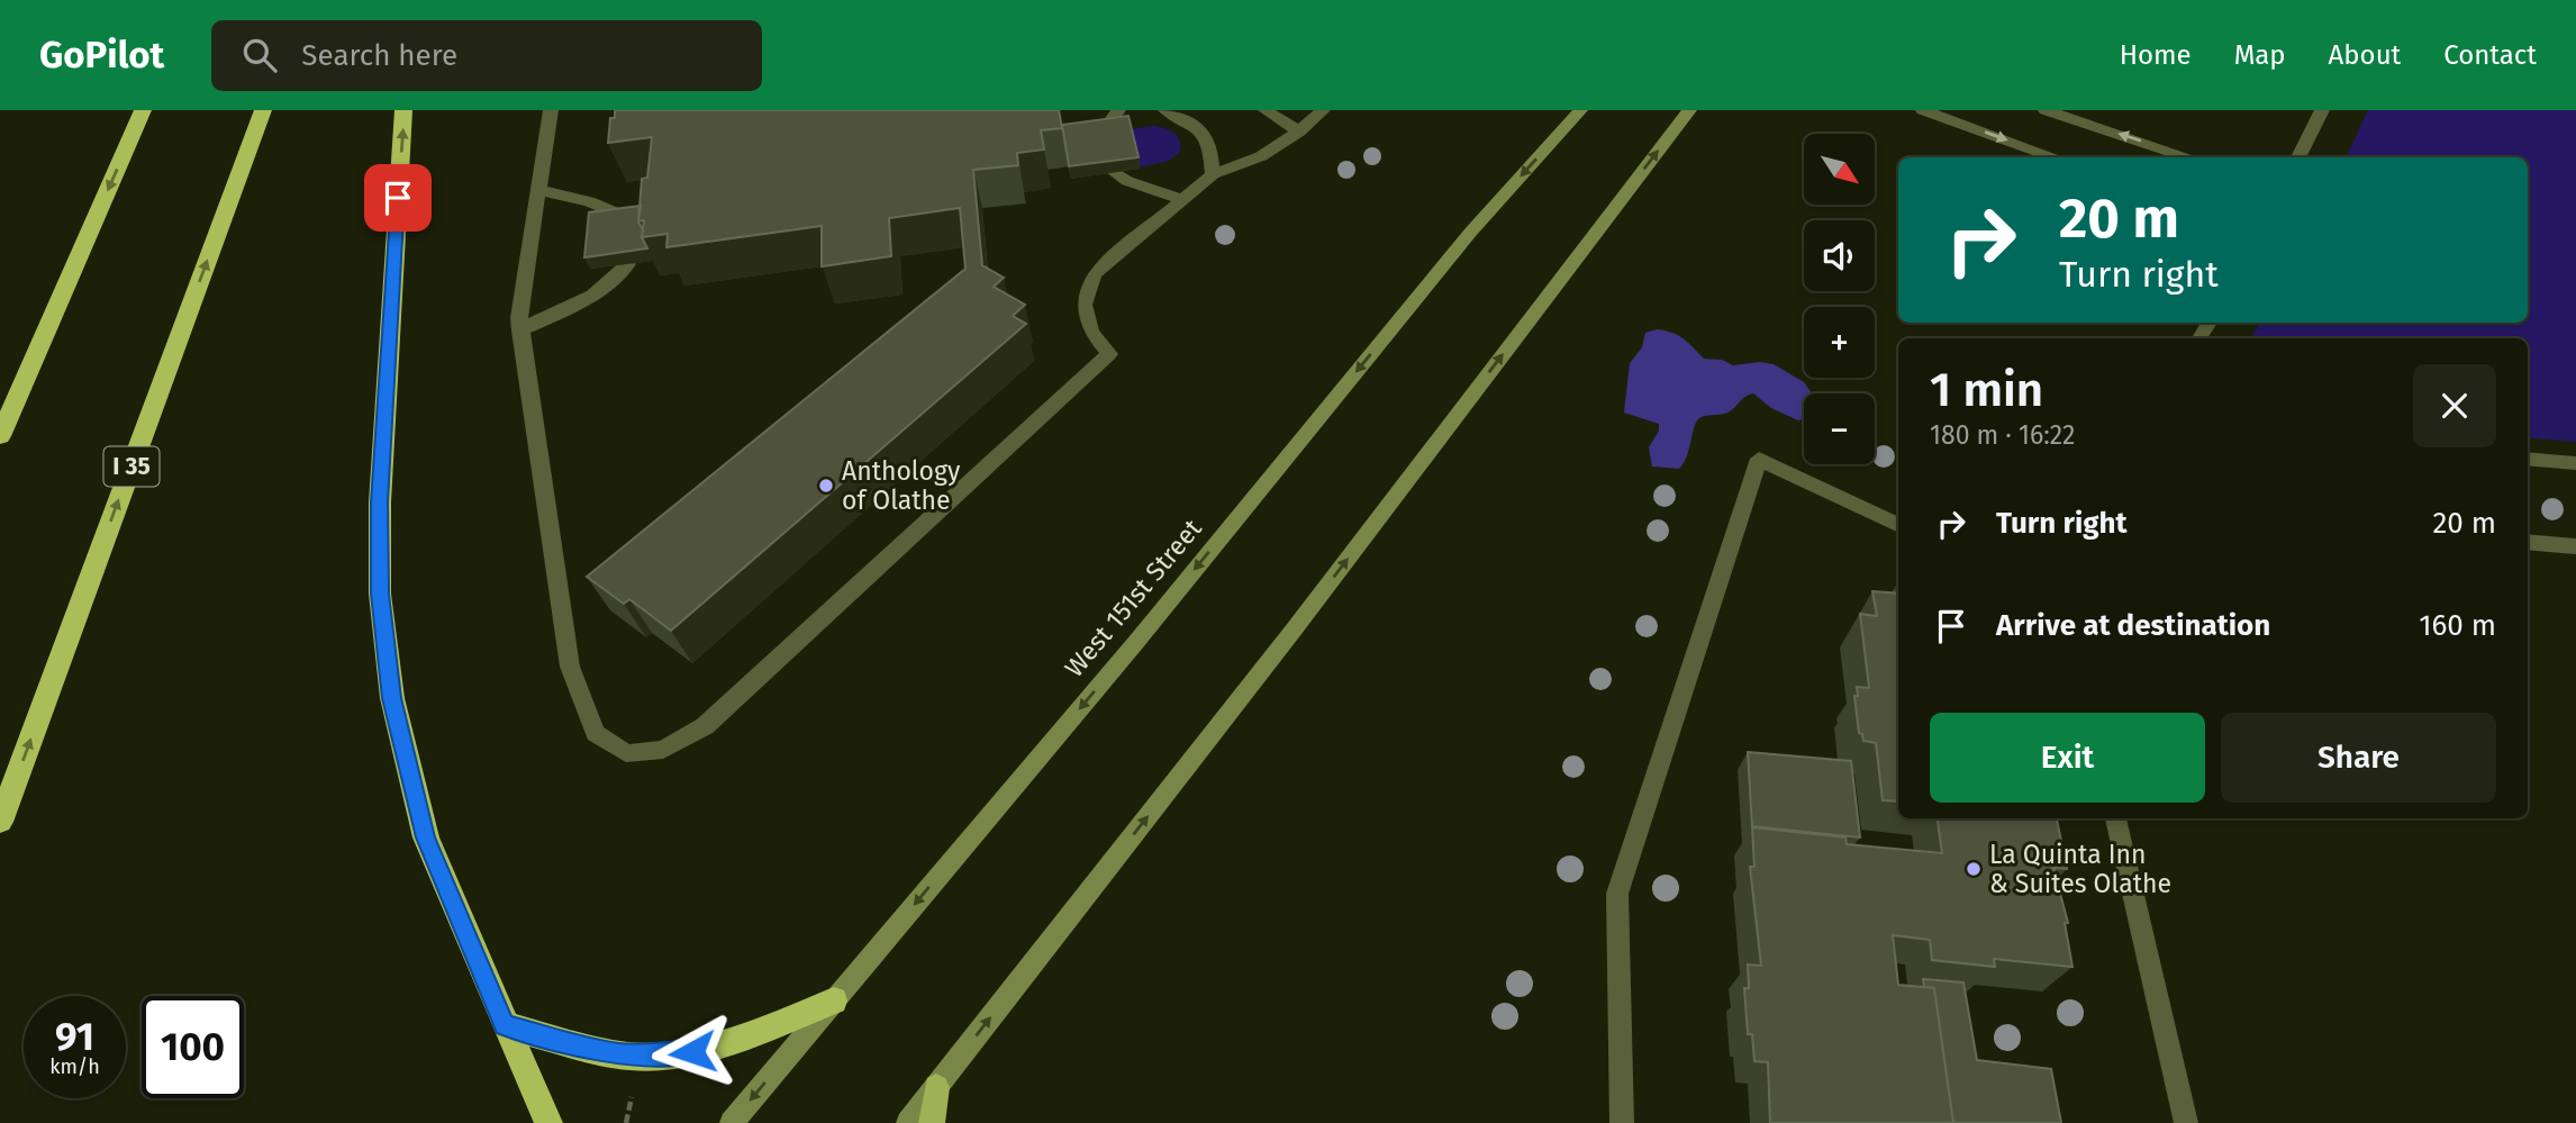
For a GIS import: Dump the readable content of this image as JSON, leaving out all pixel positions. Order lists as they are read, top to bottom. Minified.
{"streets":{"highway":["I 35"],"main road":["West 151st Street"]},"places":["Anthology of Olathe","La Quinta Inn & Suites Olathe"],"north":"bottom right","page":{"header":"GoPilot","search":"Search here","nav":["Home","Map","About","Contact"],"map_buttons":["+","−"],"turn":["20 m","Turn right"],"heading":["1 min","180 m · 16:22"],"list":[{"name":"Turn right","value":"20 m"},{"name":"Arrive at destination","value":"160 m"}],"buttons":["Exit","Share"],"speed":"91 km/h","limit":"100"}}
